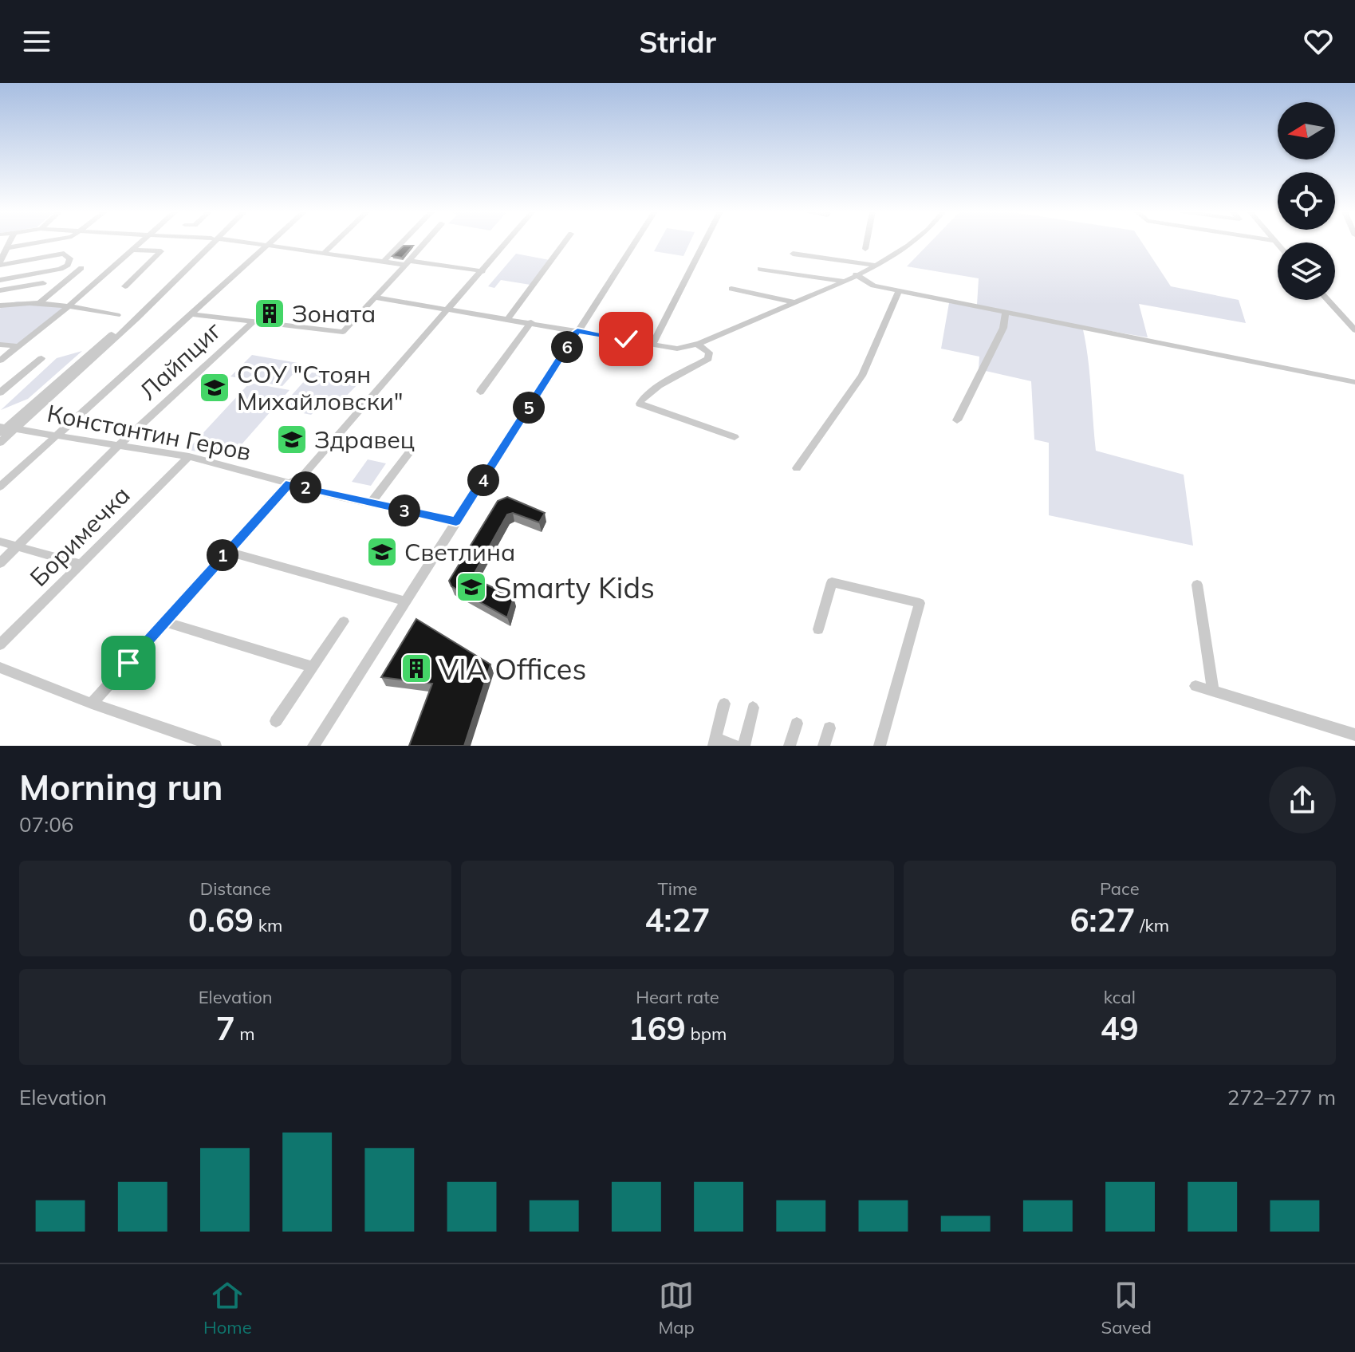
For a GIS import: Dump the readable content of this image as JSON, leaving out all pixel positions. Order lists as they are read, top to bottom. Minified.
{"streets":{"street":["Лайпциг","Константин Геров","Боримечка"]},"crossings":[["Лайпциг","Константин Геров"],["Константин Геров","Боримечка"]],"places":{"building":["Зоната","VIA Offices"],"school or university":["СОУ \"Стоян Михайловски\"","Здравец","Светлина","Smarty Kids"]},"north":"left","page":{"header":"Stridr","pins":["6","5","4","2","3","1"],"heading":["Morning run","07:06"],"stats":[["Distance","0.69 km"],["Time","4:27"],["Pace","6:27 /km"],["Elevation","7 m"],["Heart rate","169 bpm"],["kcal","49"]],"chart":["Elevation","272–277 m"],"tabs":["Home","Map","Saved"]}}
